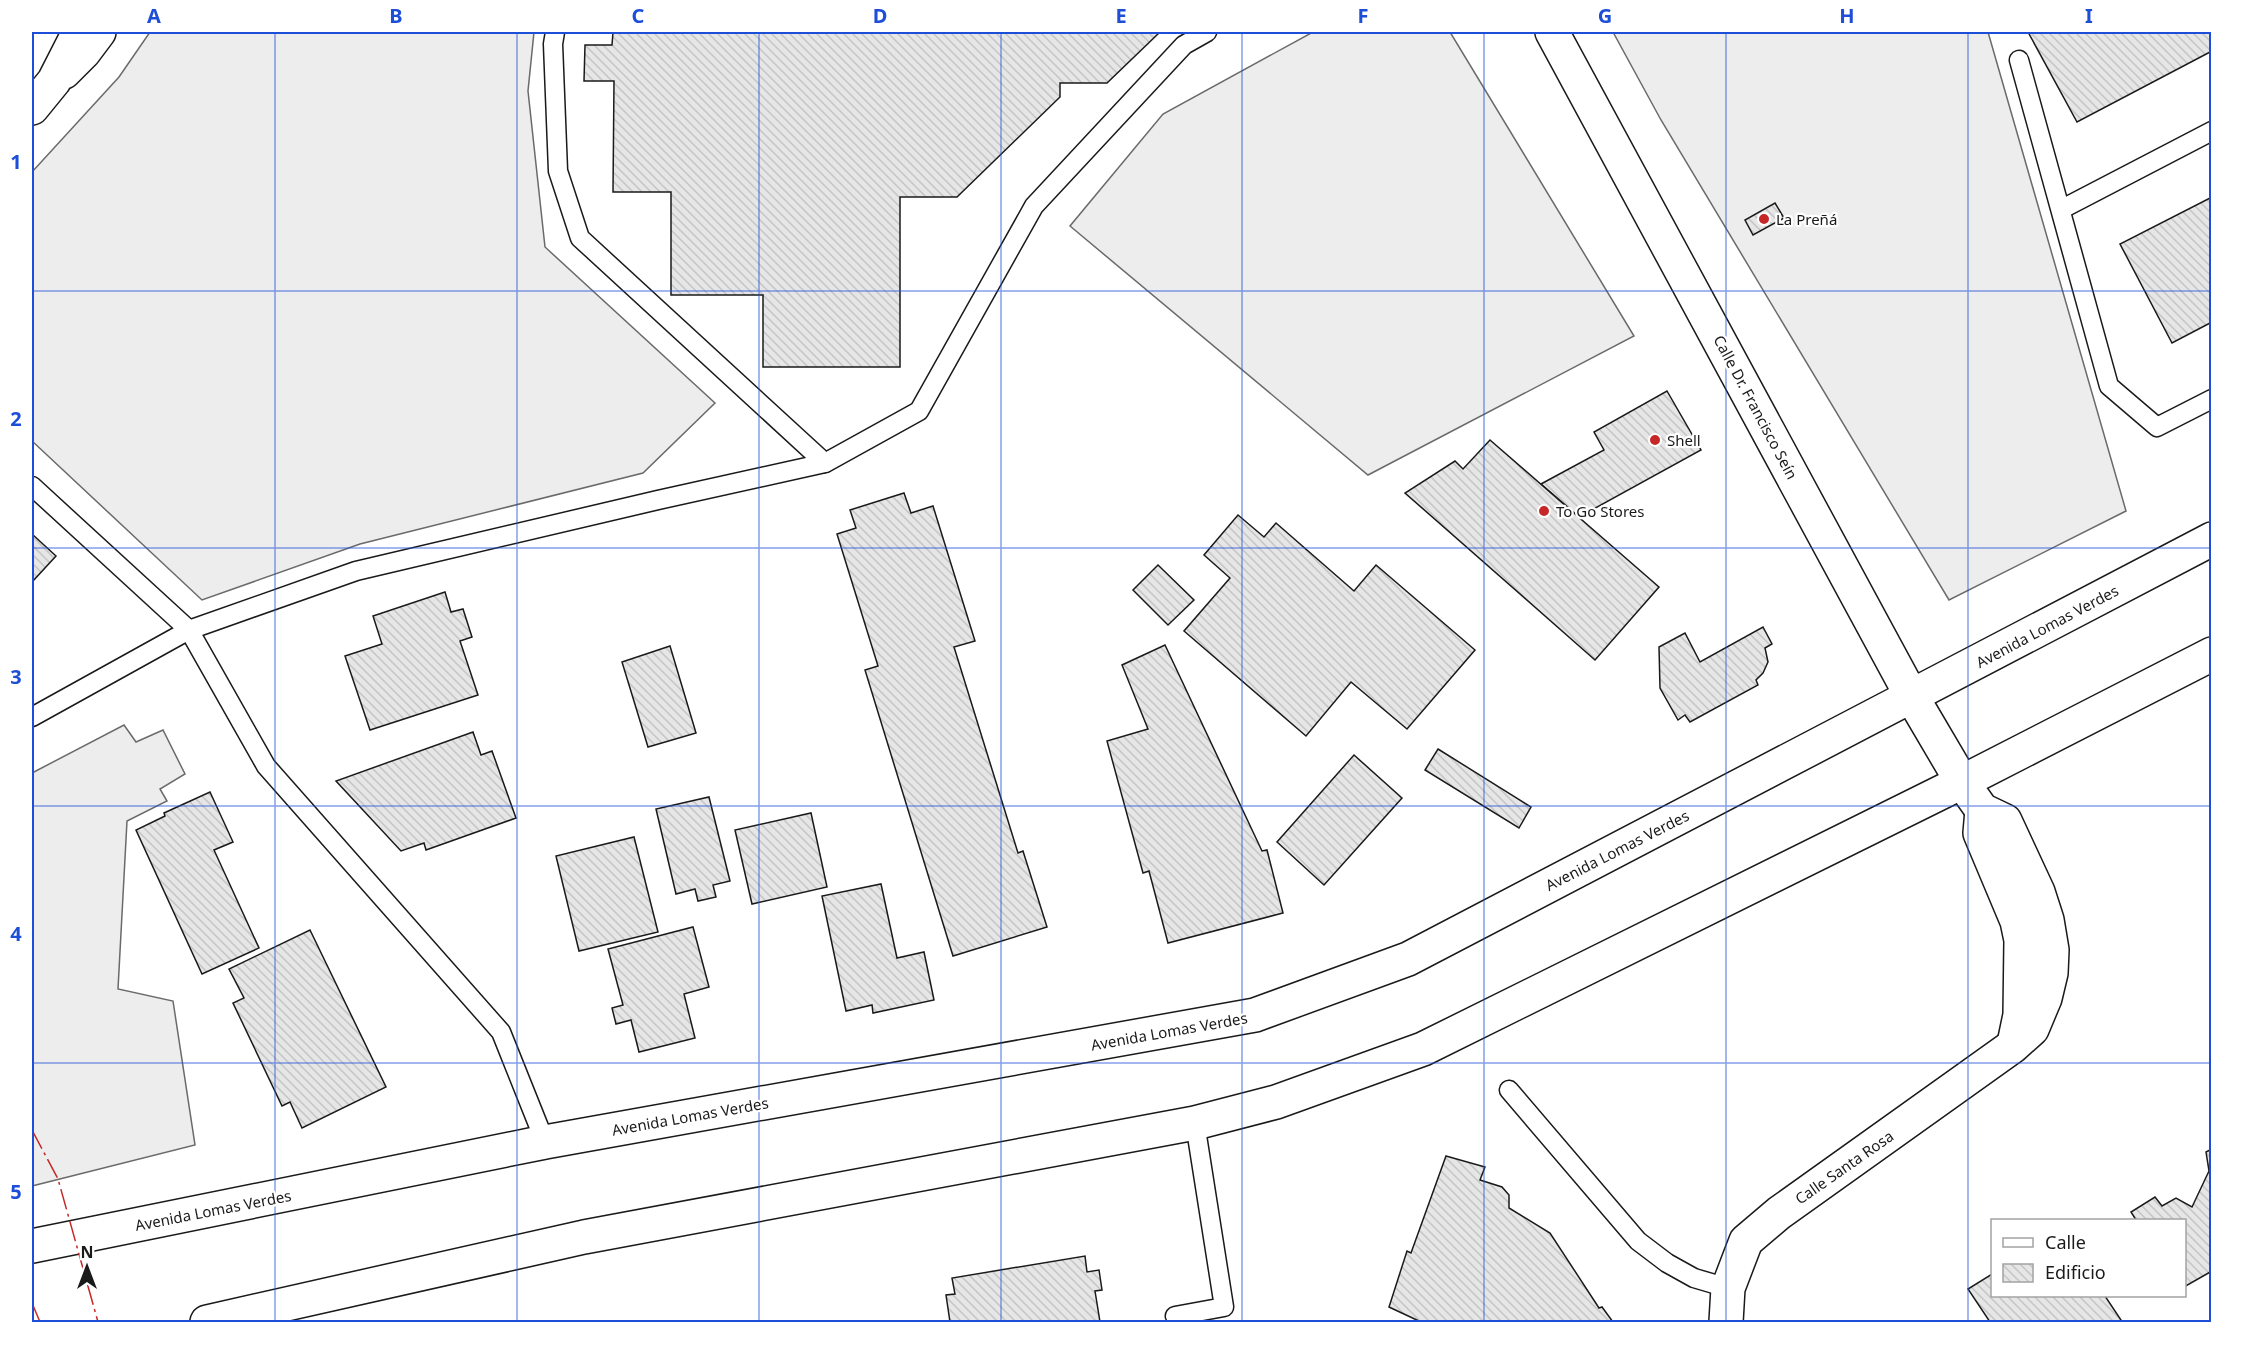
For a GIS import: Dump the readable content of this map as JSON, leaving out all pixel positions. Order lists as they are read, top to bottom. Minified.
{"streets":{"main road":["Calle Dr. Francisco Seín","Avenida Lomas Verdes","Calle Santa Rosa"]},"crossings":[["Calle Dr. Francisco Seín","Avenida Lomas Verdes"],["Calle Dr. Francisco Seín","Calle Santa Rosa"]],"places":["La Preñá","Shell","To Go Stores"],"legend":["Calle","Edificio"],"north":"top","grid":{"columns":["A","B","C","D","E","F","G","H","I"],"rows":["1","2","3","4","5"]}}
